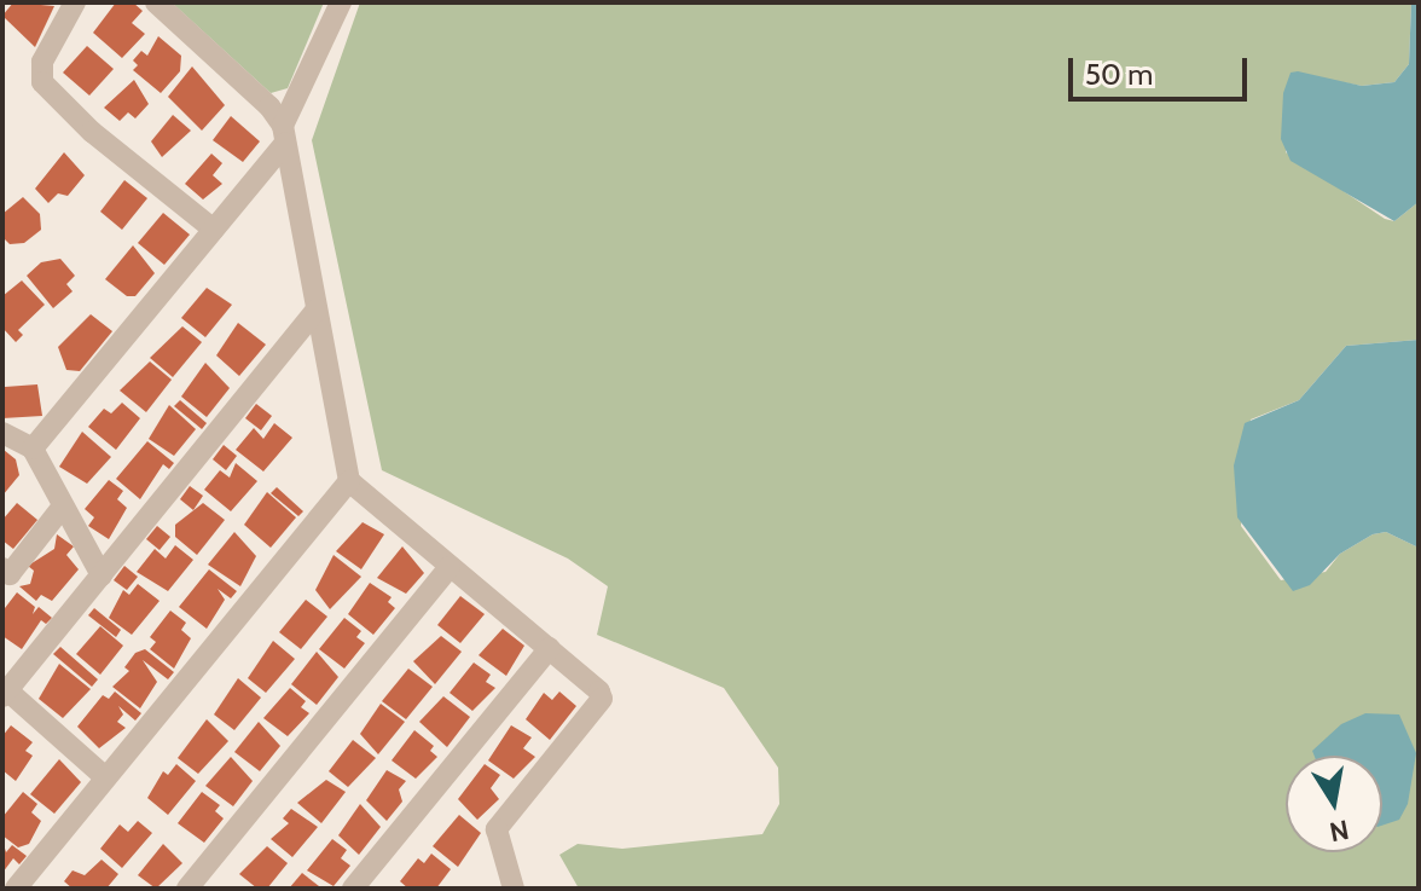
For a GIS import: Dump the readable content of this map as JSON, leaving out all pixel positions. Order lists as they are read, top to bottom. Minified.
{"scale_bar":"50 m","north":"bottom"}
